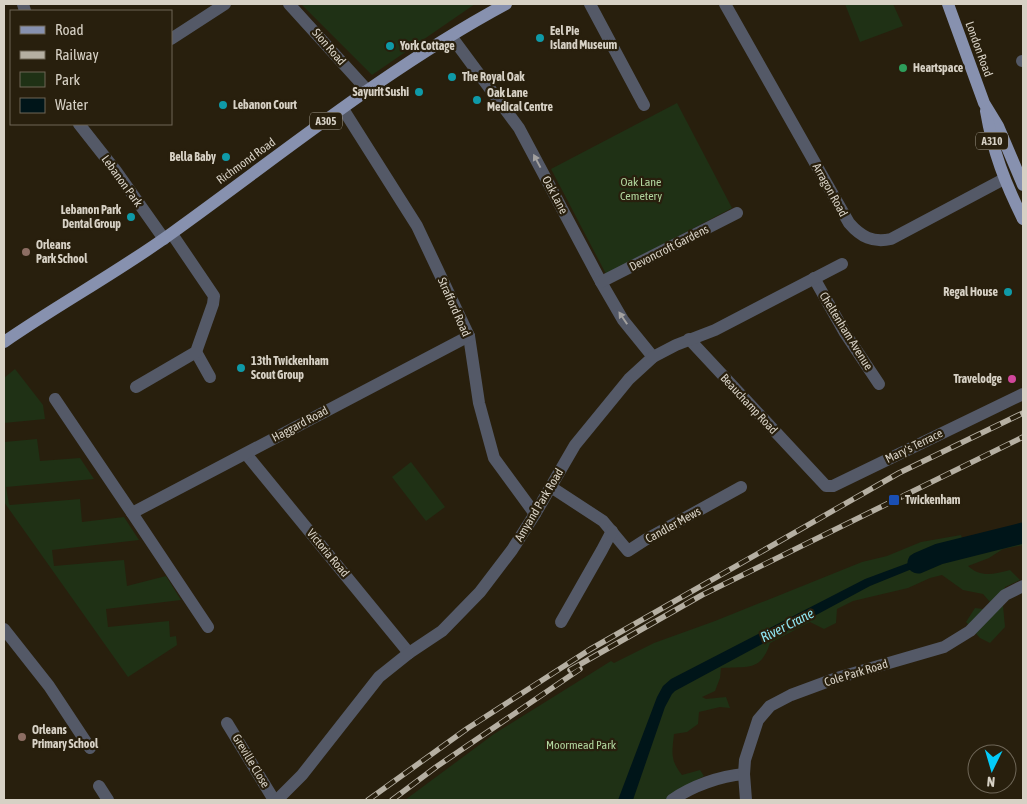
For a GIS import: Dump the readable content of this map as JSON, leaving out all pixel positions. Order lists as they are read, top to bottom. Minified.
{"streets":{"main road":["London Road","A305","A310","Richmond Road"],"street":["Sion Road","Lebanon Park","Arragon Road","Oak Lane","Devoncroft Gardens","Strafford Road","Cheltenham Avenue","Beauchamp Road","Haggard Road","Mary's Terrace","Amyand Park Road","Candler Mews","Victoria Road","Cole Park Road","Greville Close"]},"crossings":[["Sion Road","Richmond Road"],["London Road","Arragon Road"],["Richmond Road","Lebanon Park"],["Richmond Road","Oak Lane"],["Richmond Road","Strafford Road"],["Oak Lane","Devoncroft Gardens"],["Oak Lane","Amyand Park Road"],["Strafford Road","Haggard Road"],["Strafford Road","Amyand Park Road"],["Cheltenham Avenue","Amyand Park Road"],["Beauchamp Road","Mary's Terrace"],["Beauchamp Road","Amyand Park Road"],["Haggard Road","Victoria Road"],["Amyand Park Road","Candler Mews"],["Amyand Park Road","Victoria Road"],["Amyand Park Road","Greville Close"]],"one_way":["Oak Lane"],"water":["River Crane"],"parks":["Oak Lane Cemetery","Moormead Park"],"places":{"other":["Eel Pie Island Museum","York Cottage","Heartspace","The Royal Oak","Sayurit Sushi","Oak Lane Medical Centre","Lebanon Court","Bella Baby","Lebanon Park Dental Group","Orleans Park School","Regal House","13th Twickenham Scout Group","Travelodge","Orleans Primary School"],"transit":["Twickenham"]},"legend":["Road","Railway","Park","Water"],"north":"bottom"}
